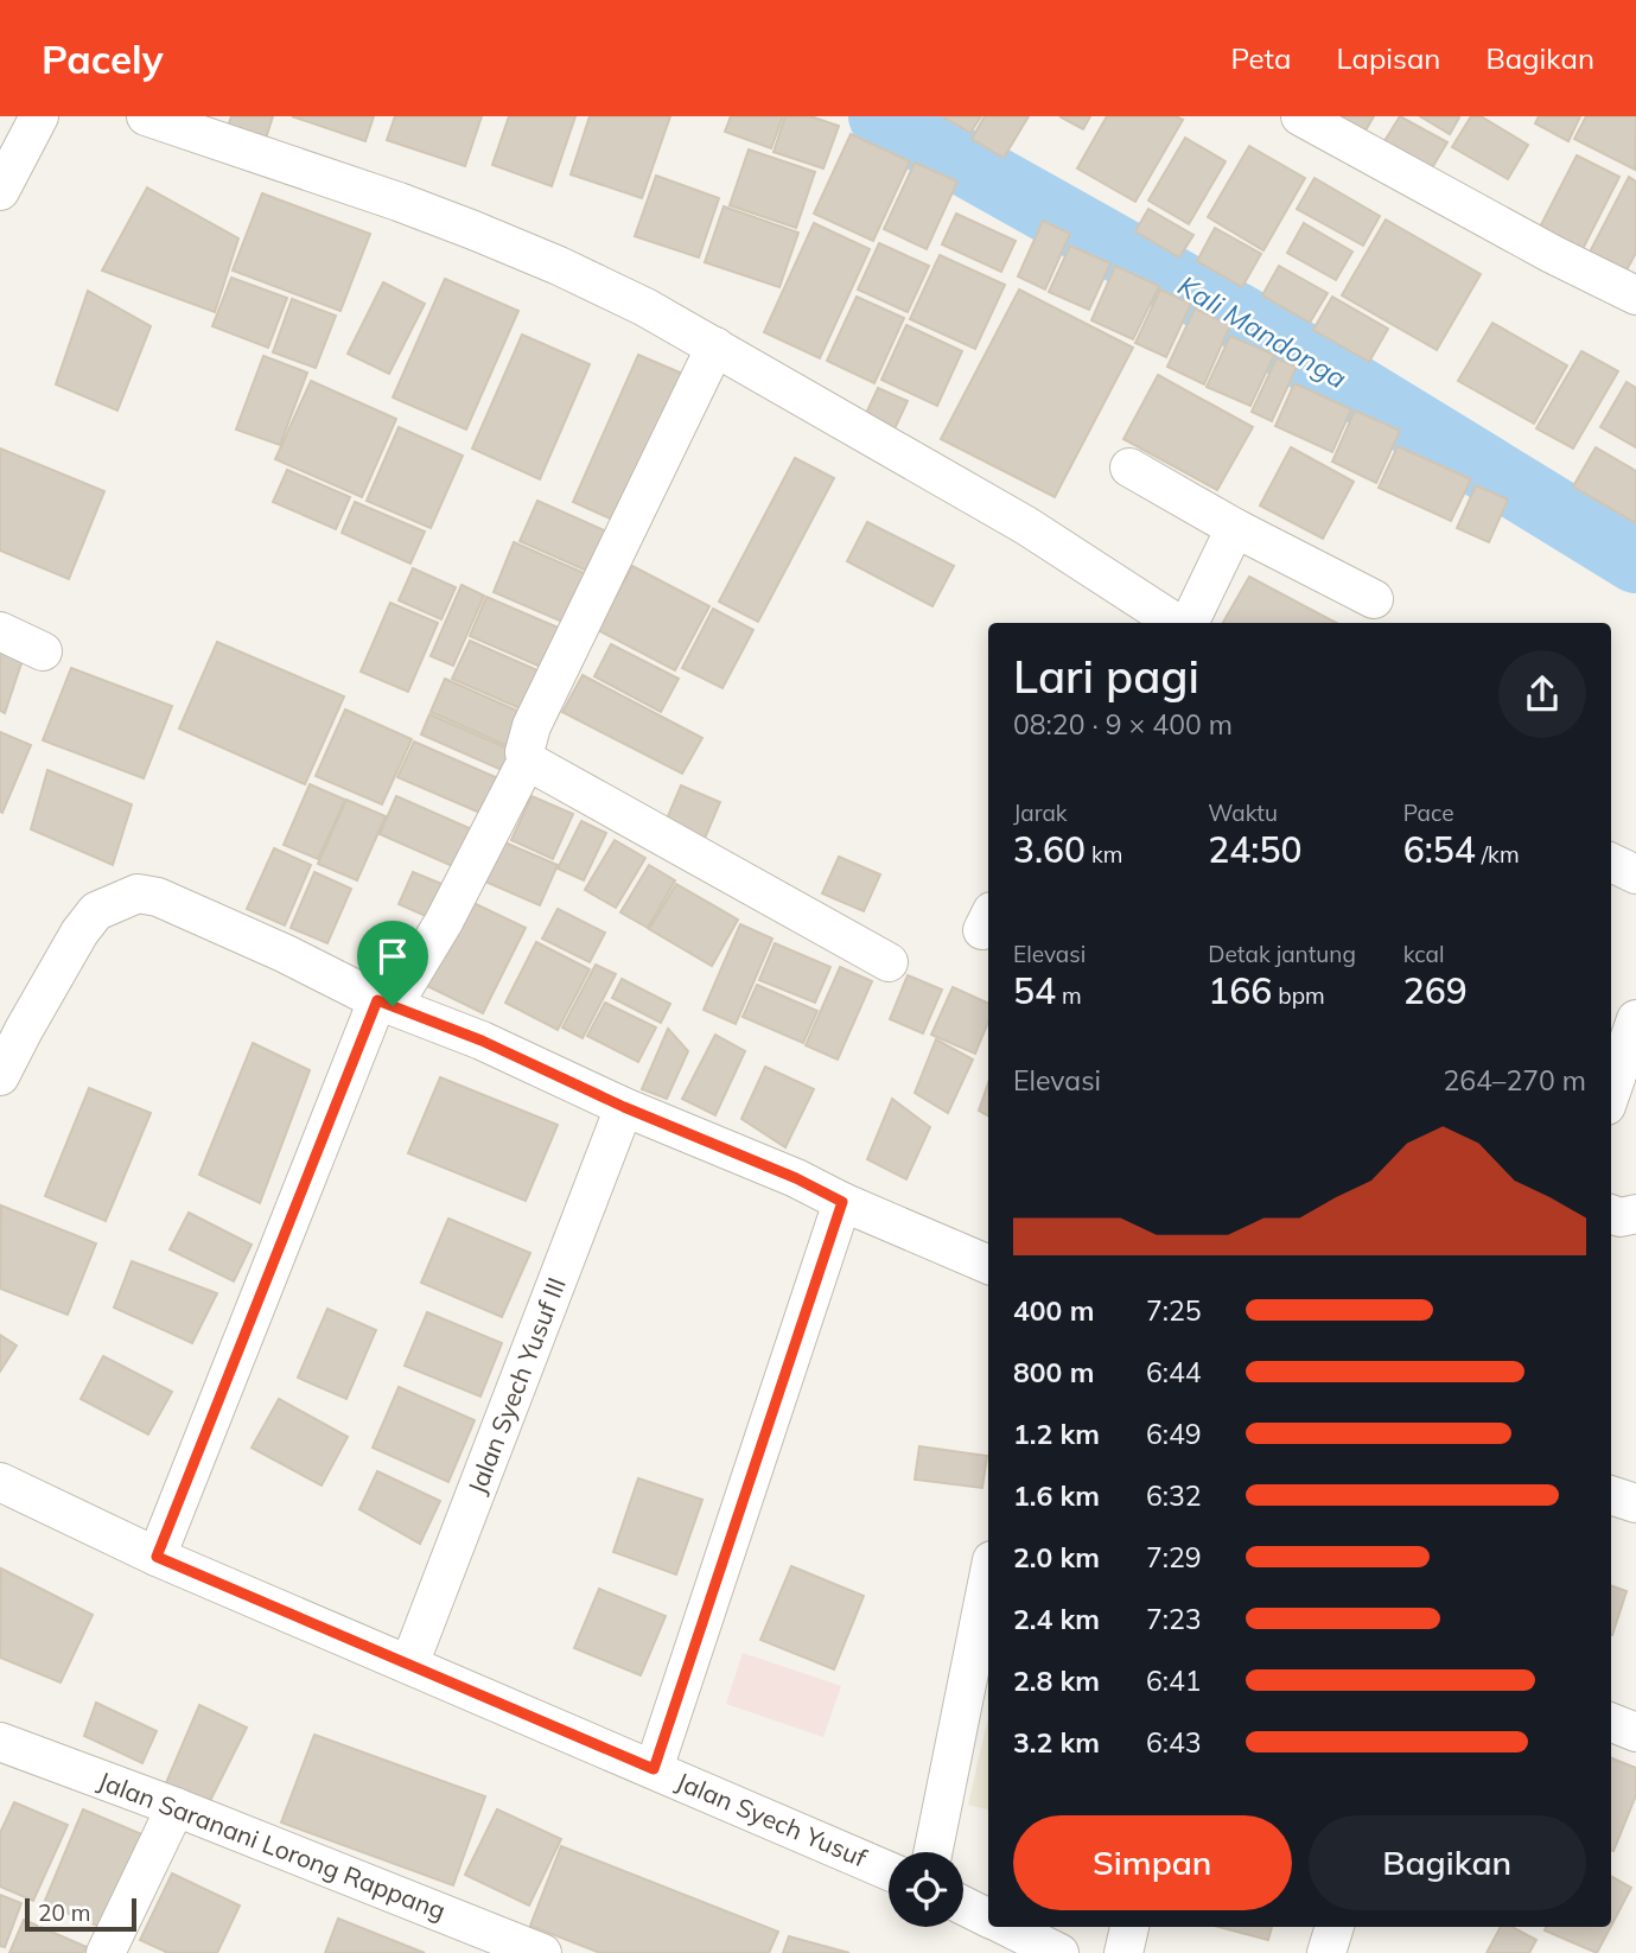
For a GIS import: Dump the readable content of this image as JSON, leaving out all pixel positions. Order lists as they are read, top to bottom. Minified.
{"streets":{"street":["Jalan Syech Yusuf III","Jalan Syech Yusuf","Jalan Saranani Lorong Rappang"]},"crossings":[["Jalan Syech Yusuf III","Jalan Syech Yusuf"]],"water":["Kali Mandonga"],"scale_bar":"20 m","page":{"header":"Pacely","nav":["Peta","Lapisan","Bagikan"],"heading":["Lari pagi","08:20 · 9 × 400 m"],"stats":[["Jarak","3.60 km"],["Waktu","24:50"],["Pace","6:54 /km"],["Elevasi","54 m"],["Detak jantung","166 bpm"],["kcal","269"]],"chart":["Elevasi","264–270 m"],"list":[{"name":"400 m","note":"7:25"},{"name":"800 m","note":"6:44"},{"name":"1.2 km","note":"6:49"},{"name":"1.6 km","note":"6:32"},{"name":"2.0 km","note":"7:29"},{"name":"2.4 km","note":"7:23"},{"name":"2.8 km","note":"6:41"},{"name":"3.2 km","note":"6:43"}],"buttons":["Simpan","Bagikan"],"scale":"20 m"}}
